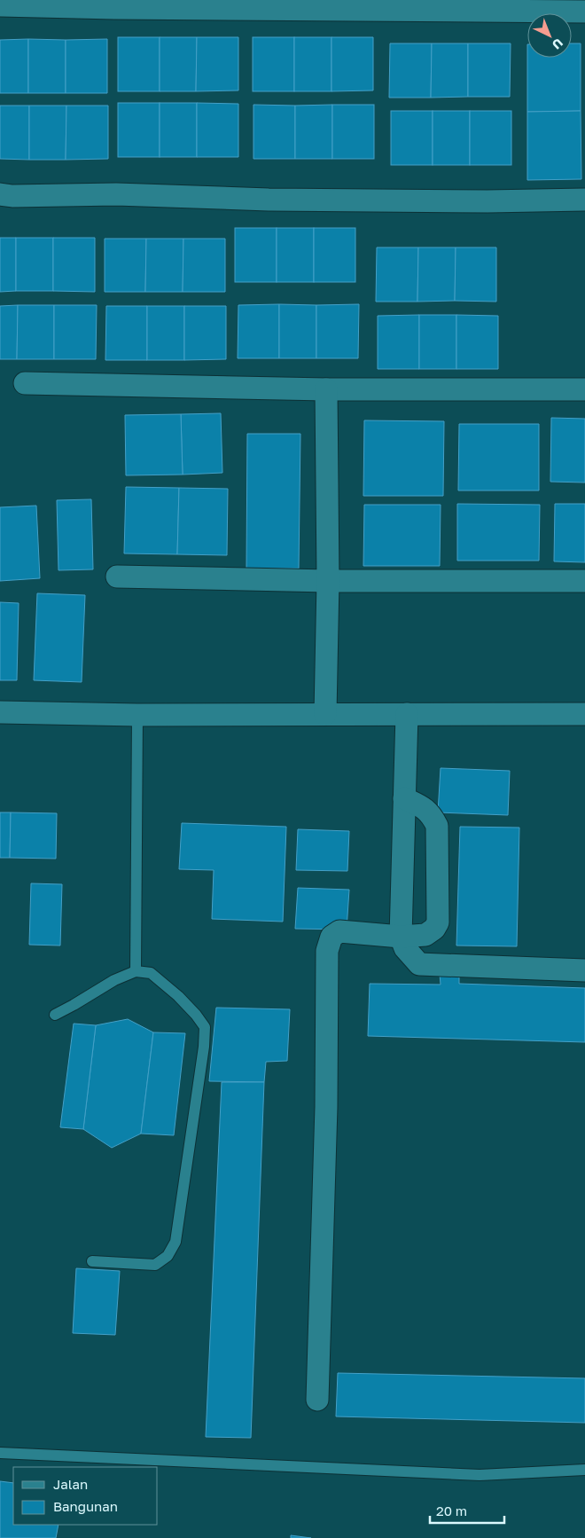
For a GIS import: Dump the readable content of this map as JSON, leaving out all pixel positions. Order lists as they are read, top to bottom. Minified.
{"legend":["Jalan","Bangunan"],"scale_bar":"20 m","north":"bottom right"}
